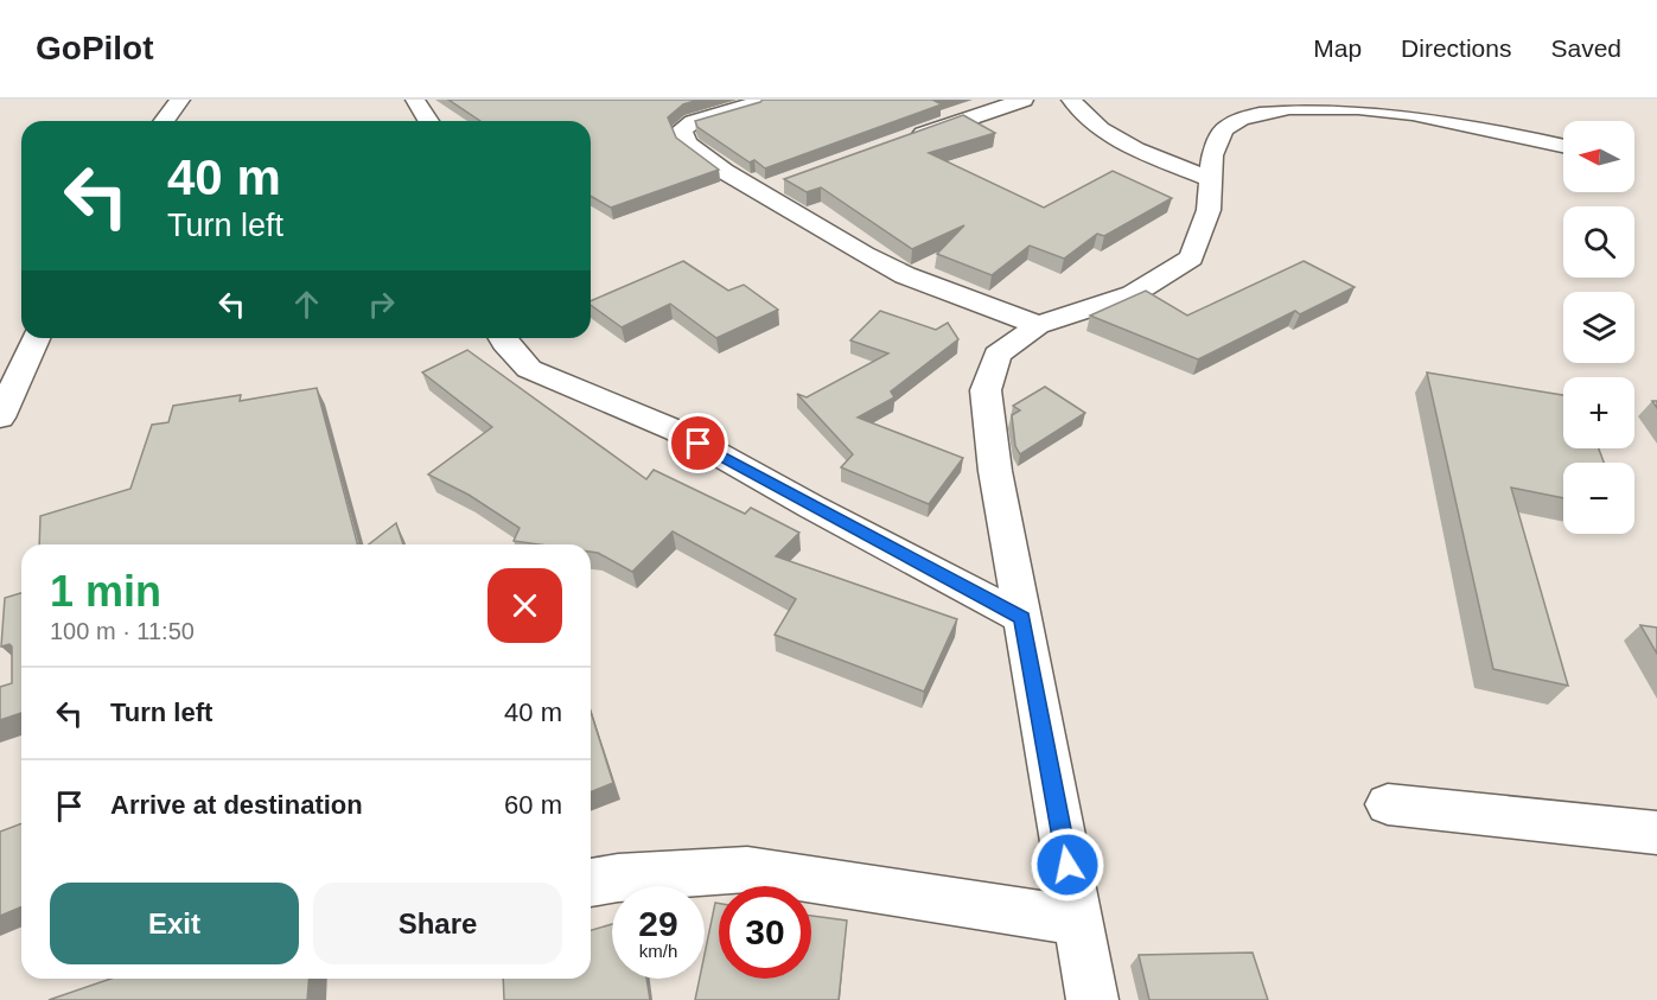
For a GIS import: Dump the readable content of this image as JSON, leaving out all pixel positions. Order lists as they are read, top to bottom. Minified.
{"north":"left","page":{"header":"GoPilot","nav":["Map","Directions","Saved"],"map_buttons":["+","−"],"turn":["40 m","Turn left"],"heading":["1 min","100 m · 11:50"],"list":[{"name":"Turn left","value":"40 m"},{"name":"Arrive at destination","value":"60 m"}],"buttons":["Exit","Share"],"speed":"29 km/h","limit":"30"}}
